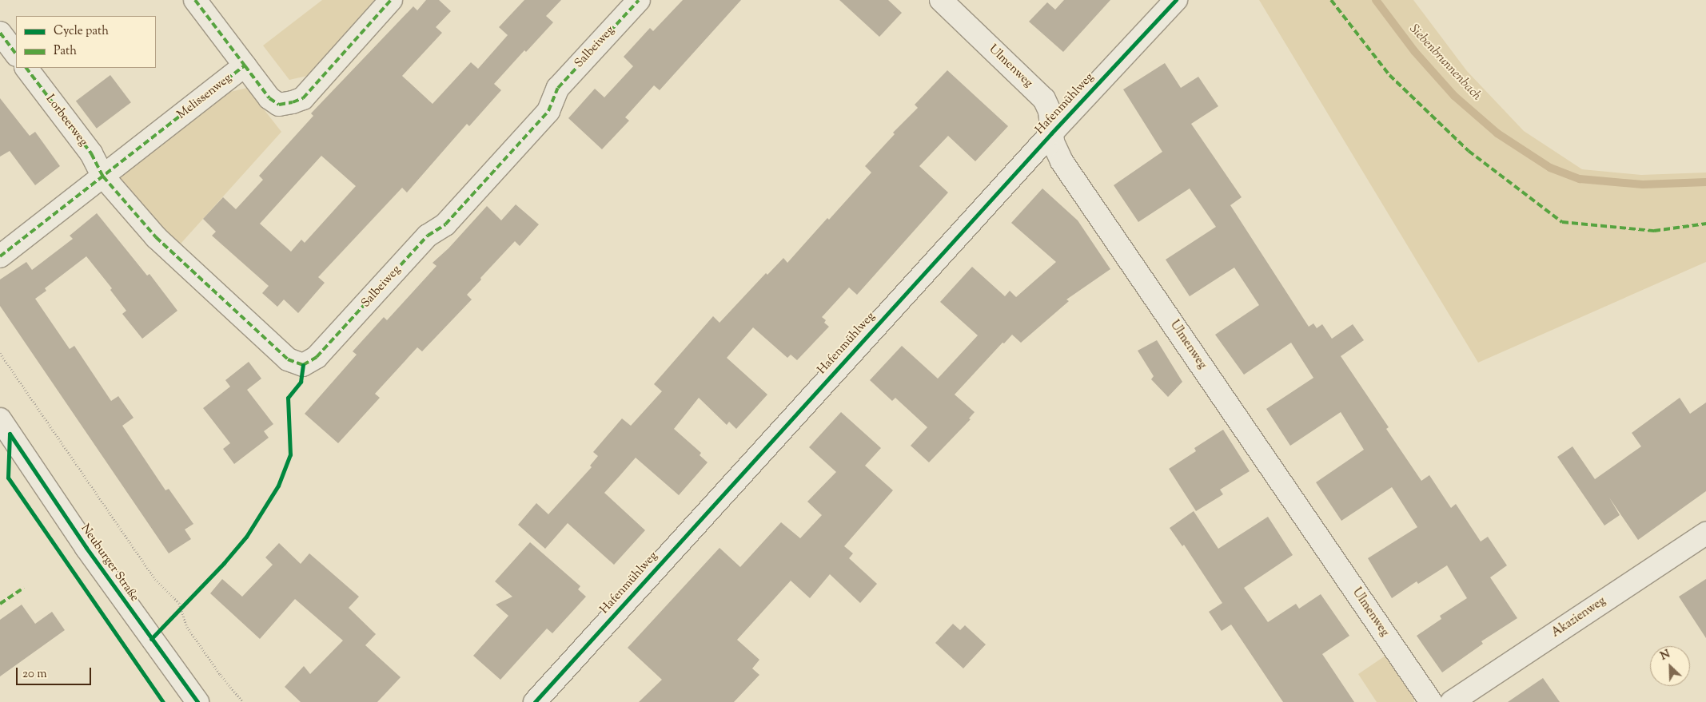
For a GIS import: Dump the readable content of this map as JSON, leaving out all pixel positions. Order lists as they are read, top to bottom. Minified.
{"streets":{"street":["Salbeiweg","Ulmenweg","Melissenweg","Hafenmühlweg","Lorbeerweg","Neuburger Straße","Akazienweg"]},"crossings":[["Salbeiweg","Melissenweg"],["Salbeiweg","Lorbeerweg"],["Ulmenweg","Hafenmühlweg"],["Melissenweg","Lorbeerweg"]],"water":["Siebenbrunnenbach"],"legend":["Cycle path","Path"],"scale_bar":"20 m","north":"top left"}
